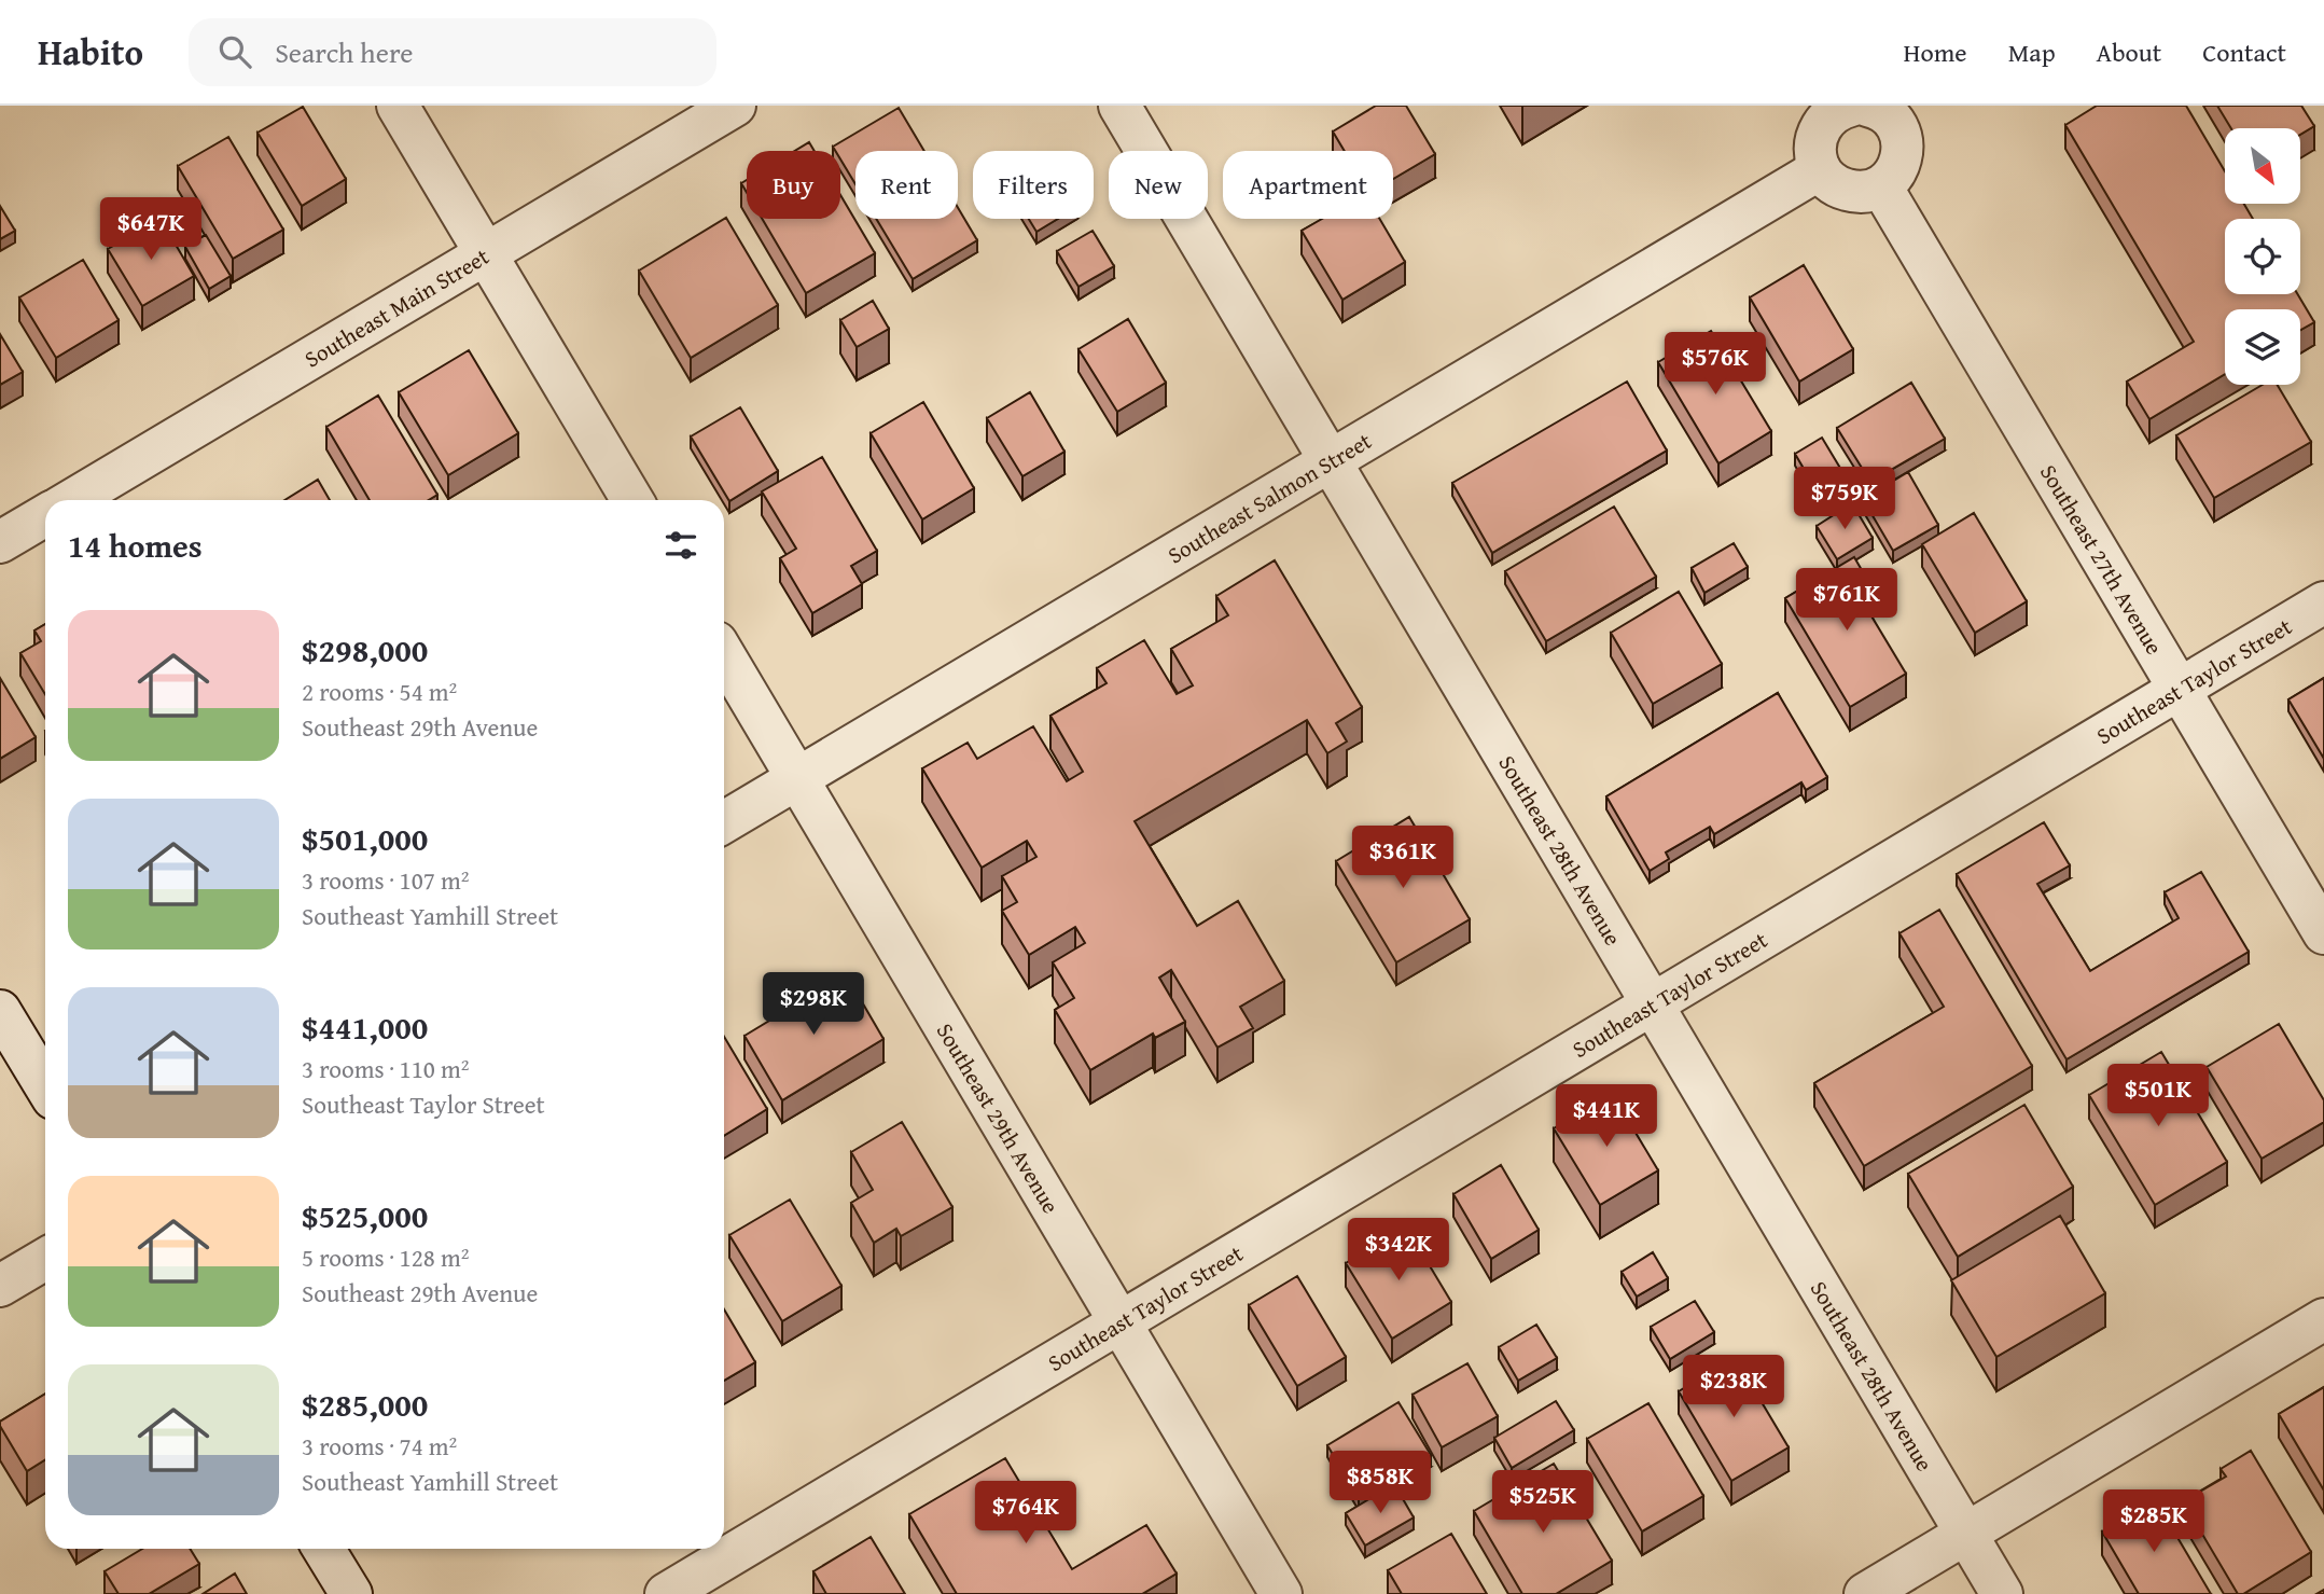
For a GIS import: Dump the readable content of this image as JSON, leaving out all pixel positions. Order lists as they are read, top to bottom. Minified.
{"streets":{"street":["Southeast Main Street","Southeast Salmon Street","Southeast 27th Avenue","Southeast Taylor Street","Southeast 28th Avenue","Southeast 29th Avenue"]},"crossings":[["Southeast Salmon Street","Southeast 27th Avenue"],["Southeast Salmon Street","Southeast 28th Avenue"],["Southeast Salmon Street","Southeast 29th Avenue"],["Southeast 27th Avenue","Southeast Taylor Street"],["Southeast Taylor Street","Southeast 28th Avenue"],["Southeast Taylor Street","Southeast 29th Avenue"]],"north":"bottom right","page":{"header":"Habito","search":"Search here","nav":["Home","Map","About","Contact"],"chip":["Buy","Rent","Filters","New","Apartment"],"price":["$647K","$576K","$759K","$761K","$361K","$298K","$501K","$441K","$342K","$238K","$858K","$525K","$764K","$285K"],"heading":"14 homes","list":[{"name":"$298,000","note":"2 rooms · 54 m² · Southeast 29th Avenue"},{"name":"$501,000","note":"3 rooms · 107 m² · Southeast Yamhill Street"},{"name":"$441,000","note":"3 rooms · 110 m² · Southeast Taylor Street"},{"name":"$525,000","note":"5 rooms · 128 m² · Southeast 29th Avenue"},{"name":"$285,000","note":"3 rooms · 74 m² · Southeast Yamhill Street"}]}}
